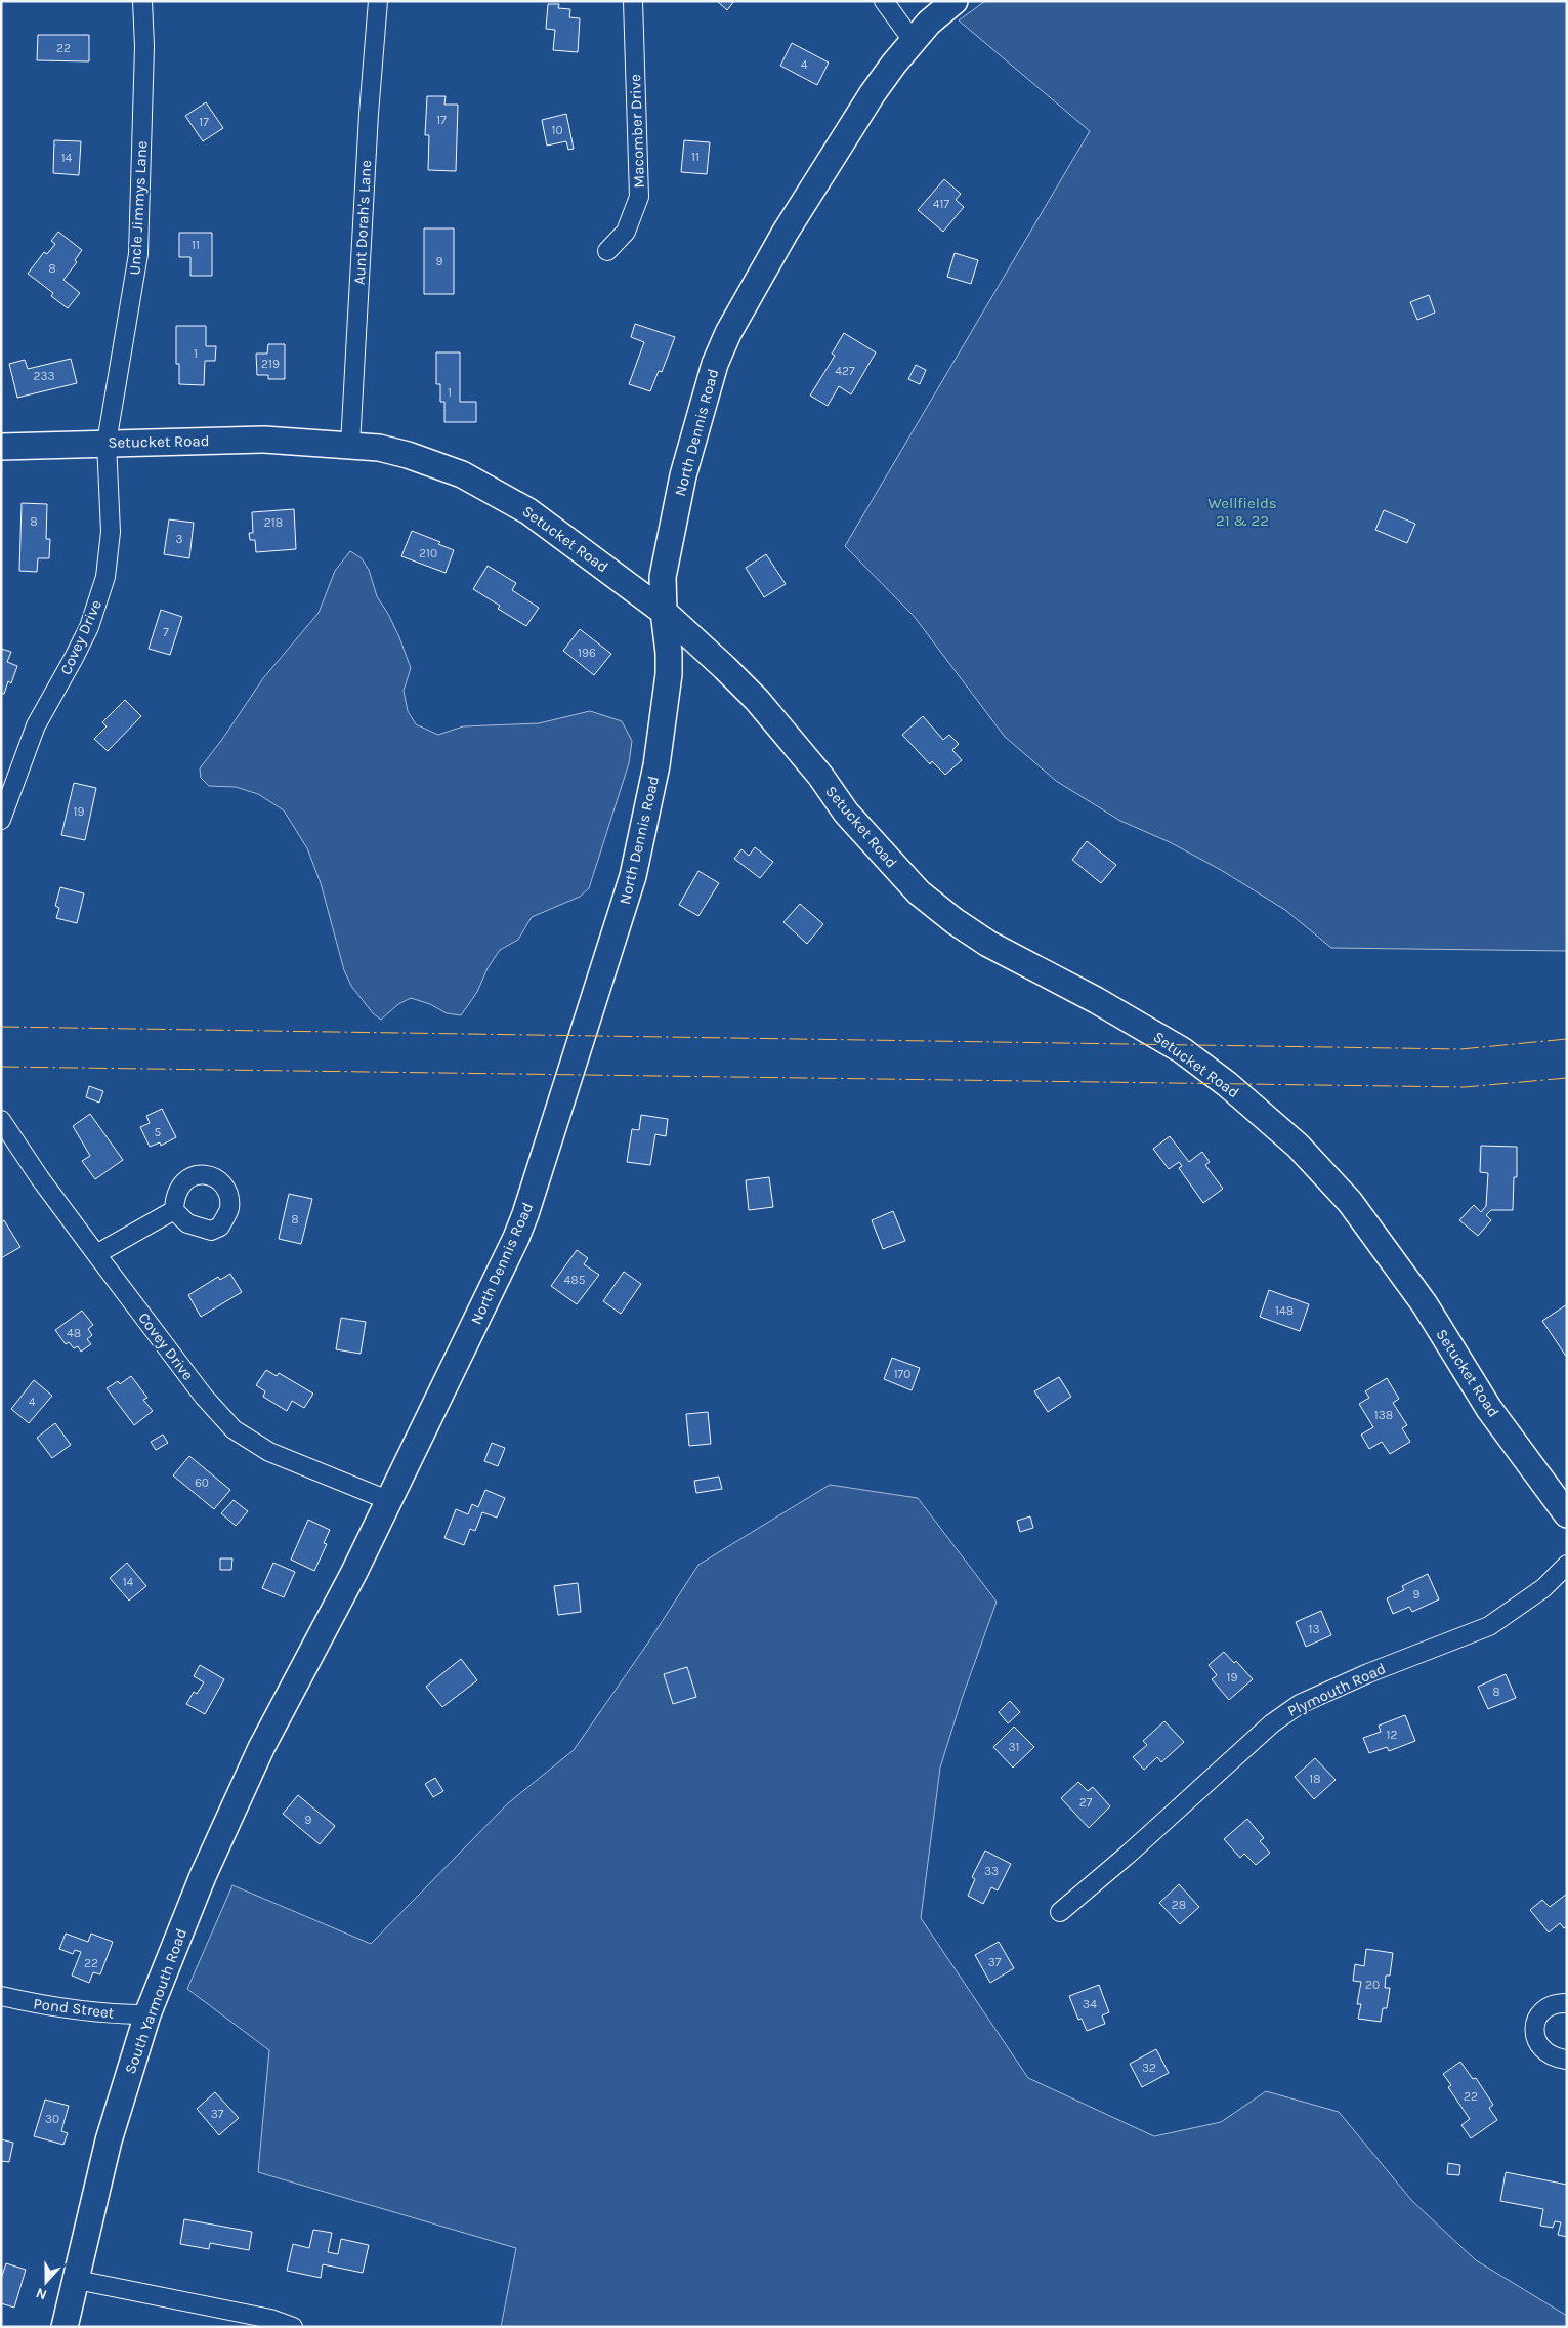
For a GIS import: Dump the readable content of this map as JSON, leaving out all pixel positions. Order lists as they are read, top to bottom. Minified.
{"streets":{"main road":["North Dennis Road","Setucket Road","South Yarmouth Road"],"street":["Macomber Drive","Uncle Jimmys Lane","Aunt Dorah's Lane","Covey Drive","Plymouth Road","Pond Street"]},"crossings":[["Uncle Jimmys Lane","Setucket Road"],["Uncle Jimmys Lane","Covey Drive"],["Aunt Dorah's Lane","Setucket Road"],["North Dennis Road","Setucket Road"],["North Dennis Road","Covey Drive"],["North Dennis Road","South Yarmouth Road"],["Setucket Road","Covey Drive"],["South Yarmouth Road","Pond Street"]],"parks":["Wellfields 21 & 22"],"house_numbers":["22","4","17","17","10","11","14","417","11","9","8","1","219","427","233","1","8","218","3","210","7","196","19","5","8","485","148","48","170","4","138","60","14","9","13","19","8","12","31","18","27","9","33","28","37","22","20","34","32","22","37","30"],"north":"bottom"}
